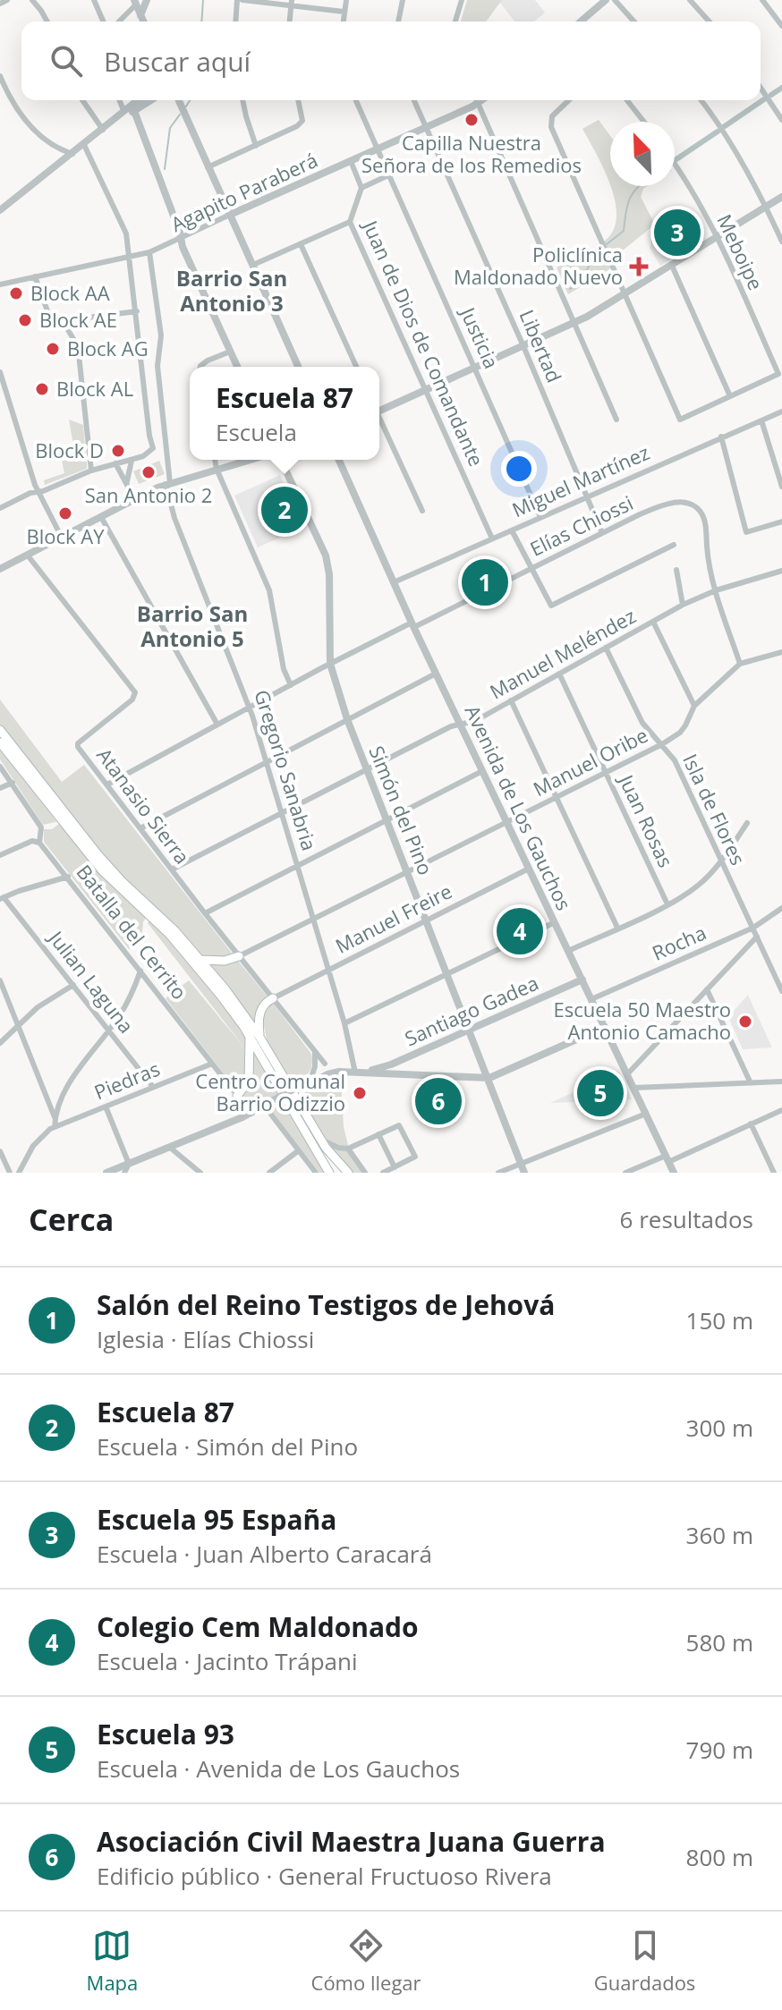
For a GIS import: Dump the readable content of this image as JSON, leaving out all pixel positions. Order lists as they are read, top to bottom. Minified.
{"streets":{"street":["Agapito Paraberá","Meboipe","Justicia","Juan de Dios de Comandante","Libertad","Miguel Martínez","Elías Chiossi","Manuel Meléndez","Manuel Oribe","Gregorio Sanabria","Atanasio Sierra","Avenida de Los Gauchos","Isla de Flores","Simón del Pino","Juan Rosas","Manuel Freire","Batalla del Cerrito","Rocha","Julian Laguna","Santiago Gadea","Piedras"]},"crossings":[["Agapito Paraberá","Justicia"],["Agapito Paraberá","Libertad"],["Agapito Paraberá","Gregorio Sanabria"],["Justicia","Miguel Martínez"],["Juan de Dios de Comandante","Miguel Martínez"],["Libertad","Miguel Martínez"],["Libertad","Elías Chiossi"],["Miguel Martínez","Avenida de Los Gauchos"],["Elías Chiossi","Manuel Meléndez"],["Elías Chiossi","Gregorio Sanabria"],["Elías Chiossi","Atanasio Sierra"],["Elías Chiossi","Avenida de Los Gauchos"],["Elías Chiossi","Simón del Pino"],["Manuel Meléndez","Gregorio Sanabria"],["Manuel Meléndez","Atanasio Sierra"],["Manuel Meléndez","Avenida de Los Gauchos"],["Manuel Meléndez","Isla de Flores"],["Manuel Meléndez","Simón del Pino"],["Manuel Meléndez","Juan Rosas"],["Manuel Oribe","Gregorio Sanabria"],["Manuel Oribe","Atanasio Sierra"],["Manuel Oribe","Avenida de Los Gauchos"],["Manuel Oribe","Isla de Flores"],["Manuel Oribe","Simón del Pino"],["Manuel Oribe","Juan Rosas"],["Gregorio Sanabria","Manuel Freire"],["Gregorio Sanabria","Santiago Gadea"],["Atanasio Sierra","Manuel Freire"],["Avenida de Los Gauchos","Manuel Freire"],["Avenida de Los Gauchos","Rocha"],["Avenida de Los Gauchos","Santiago Gadea"],["Isla de Flores","Rocha"],["Simón del Pino","Manuel Freire"],["Simón del Pino","Santiago Gadea"],["Batalla del Cerrito","Piedras"],["Julian Laguna","Piedras"]],"districts":["Barrio San Antonio 3","Barrio San Antonio 5"],"places":{"other":["Capilla Nuestra Señora de los Remedios","Block AA","Block AE","Block AG","Block AL","Block D","San Antonio 2","Block AY","Escuela 50 Maestro Antonio Camacho","Centro Comunal Barrio Odizzio"],"health":["Policlínica Maldonado Nuevo"]},"north":"top left","page":{"search":"Buscar aquí","pins":["3","2","1","4","5","6"],"popup":["Escuela 87","Escuela"],"heading":["Cerca","6 resultados"],"list":[{"mark":"1","name":"Salón del Reino Testigos de Jehová","note":"Iglesia · Elías Chiossi","value":"150 m"},{"mark":"2","name":"Escuela 87","note":"Escuela · Simón del Pino","value":"300 m"},{"mark":"3","name":"Escuela 95 España","note":"Escuela · Juan Alberto Caracará","value":"360 m"},{"mark":"4","name":"Colegio Cem Maldonado","note":"Escuela · Jacinto Trápani","value":"580 m"},{"mark":"5","name":"Escuela 93","note":"Escuela · Avenida de Los Gauchos","value":"790 m"},{"mark":"6","name":"Asociación Civil Maestra Juana Guerra","note":"Edificio público · General Fructuoso Rivera","value":"800 m"}],"nav":["Mapa","Cómo llegar","Guardados"]}}
